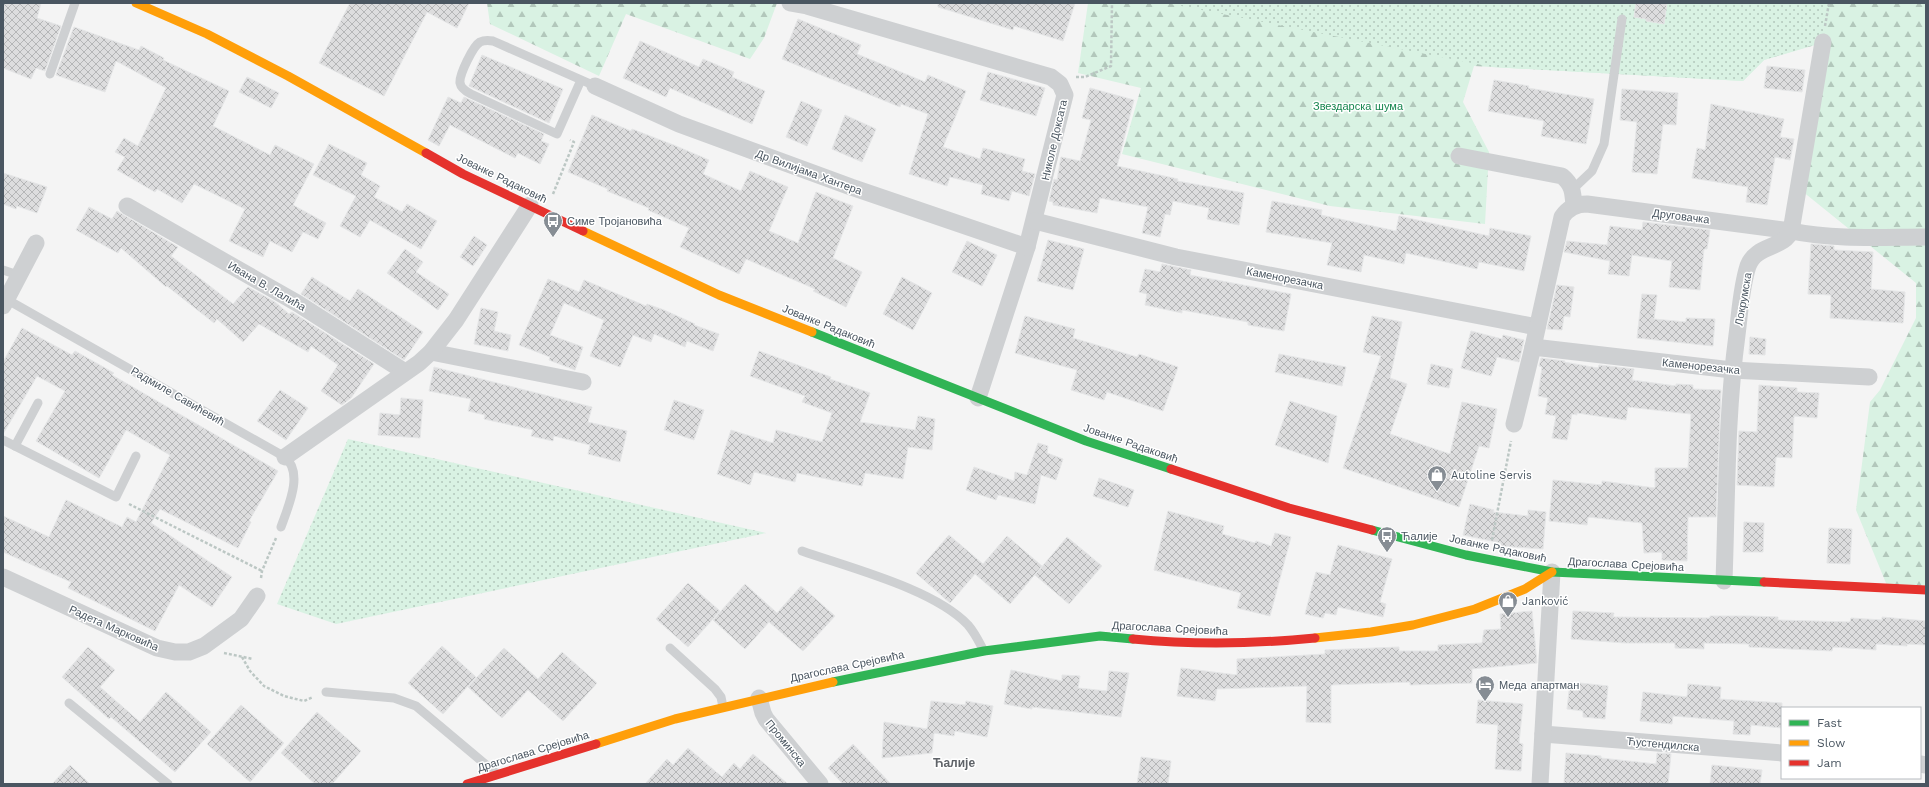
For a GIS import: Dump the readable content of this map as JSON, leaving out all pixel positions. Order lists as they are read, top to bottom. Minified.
{"streets":{"main road":["Јованке Радаковић","Драгослава Срејовића"],"street":["Николе Доксата","Др Вилијама Хантера","Друговачка","Каменорезачка","Ивана В. Лалића","Локрумска","Радета Марковића","Проминска","Ћустендилска"],"lane":["Радмиле Савићевић"]},"crossings":[["Николе Доксата","Др Вилијама Хантера"],["Николе Доксата","Јованке Радаковић"],["Николе Доксата","Каменорезачка"],["Јованке Радаковић","Драгослава Срејовића"],["Друговачка","Локрумска"],["Каменорезачка","Локрумска"],["Локрумска","Драгослава Срејовића"],["Драгослава Срејовића","Проминска"]],"districts":["Ћалије"],"parks":["Звездарска шума"],"places":{"bus stop":["Симе Тројановића","Ћалије"],"shop":["Autoline Servis","Janković"],"hotel":["Меда апартман"]},"legend":["Fast","Slow","Jam"]}
